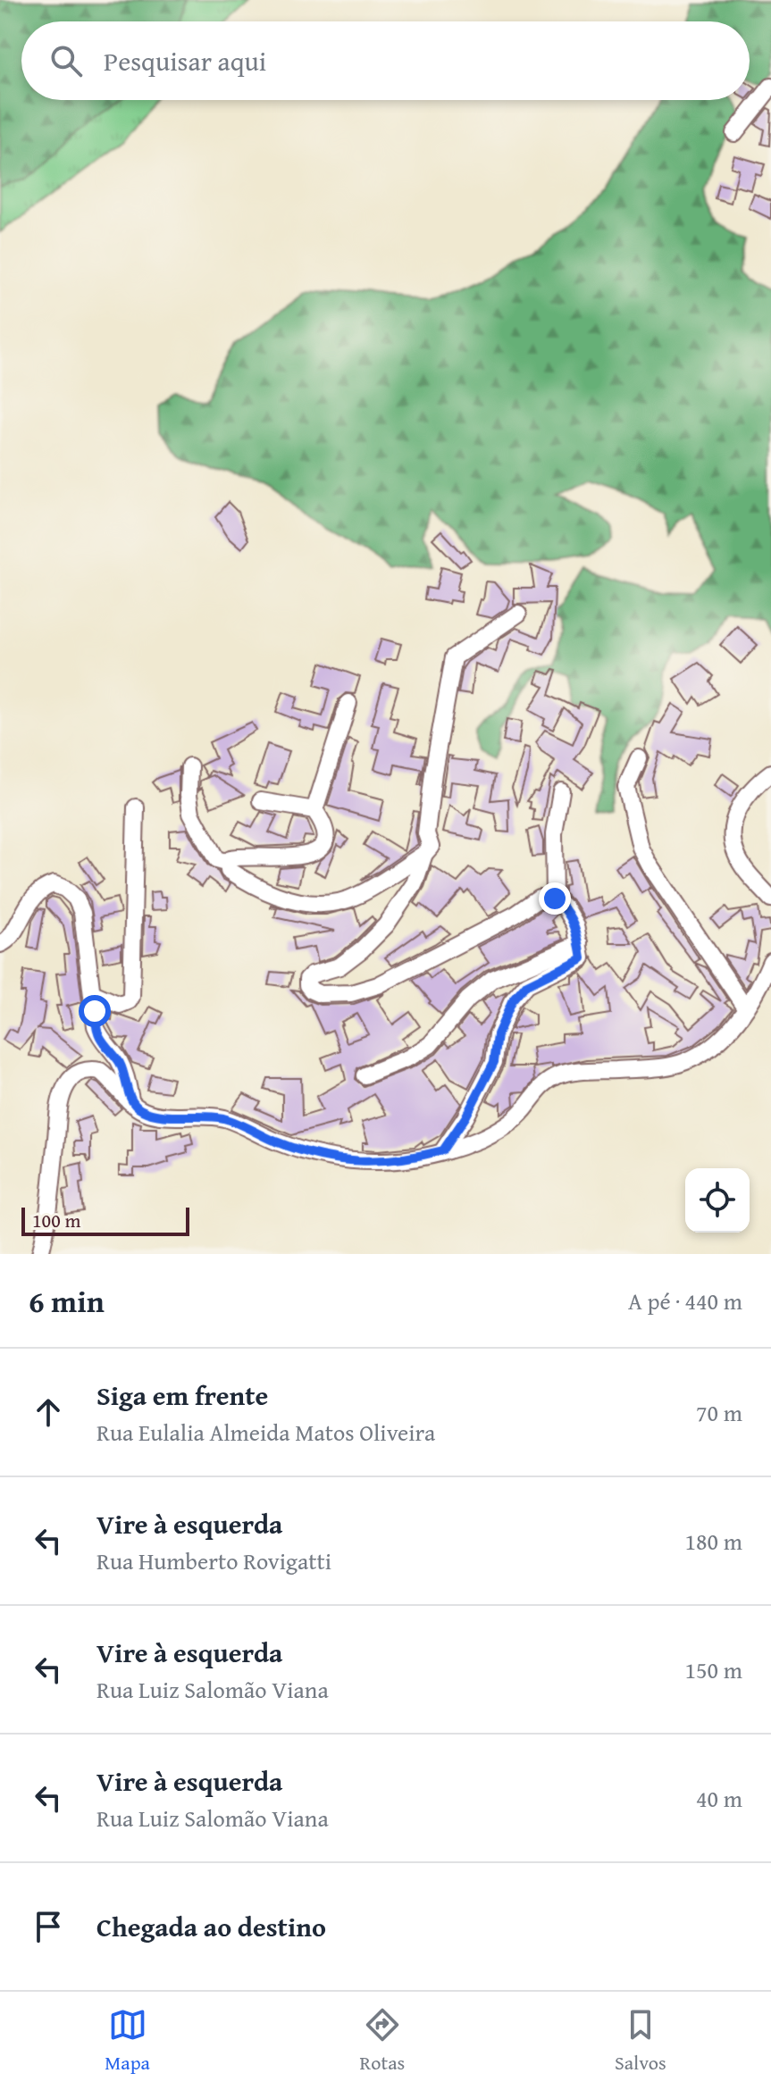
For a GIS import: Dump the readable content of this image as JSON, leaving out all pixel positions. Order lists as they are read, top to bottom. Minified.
{"scale_bar":"100 m","page":{"search":"Pesquisar aqui","scale":"100 m","heading":["6 min","A pé · 440 m"],"list":[["Siga em frente","Rua Eulalia Almeida Matos Oliveira","70 m"],["Vire à esquerda","Rua Humberto Rovigatti","180 m"],["Vire à esquerda","Rua Luiz Salomão Viana","150 m"],["Vire à esquerda","Rua Luiz Salomão Viana","40 m"],"Chegada ao destino"],"nav":["Mapa","Rotas","Salvos"]}}
